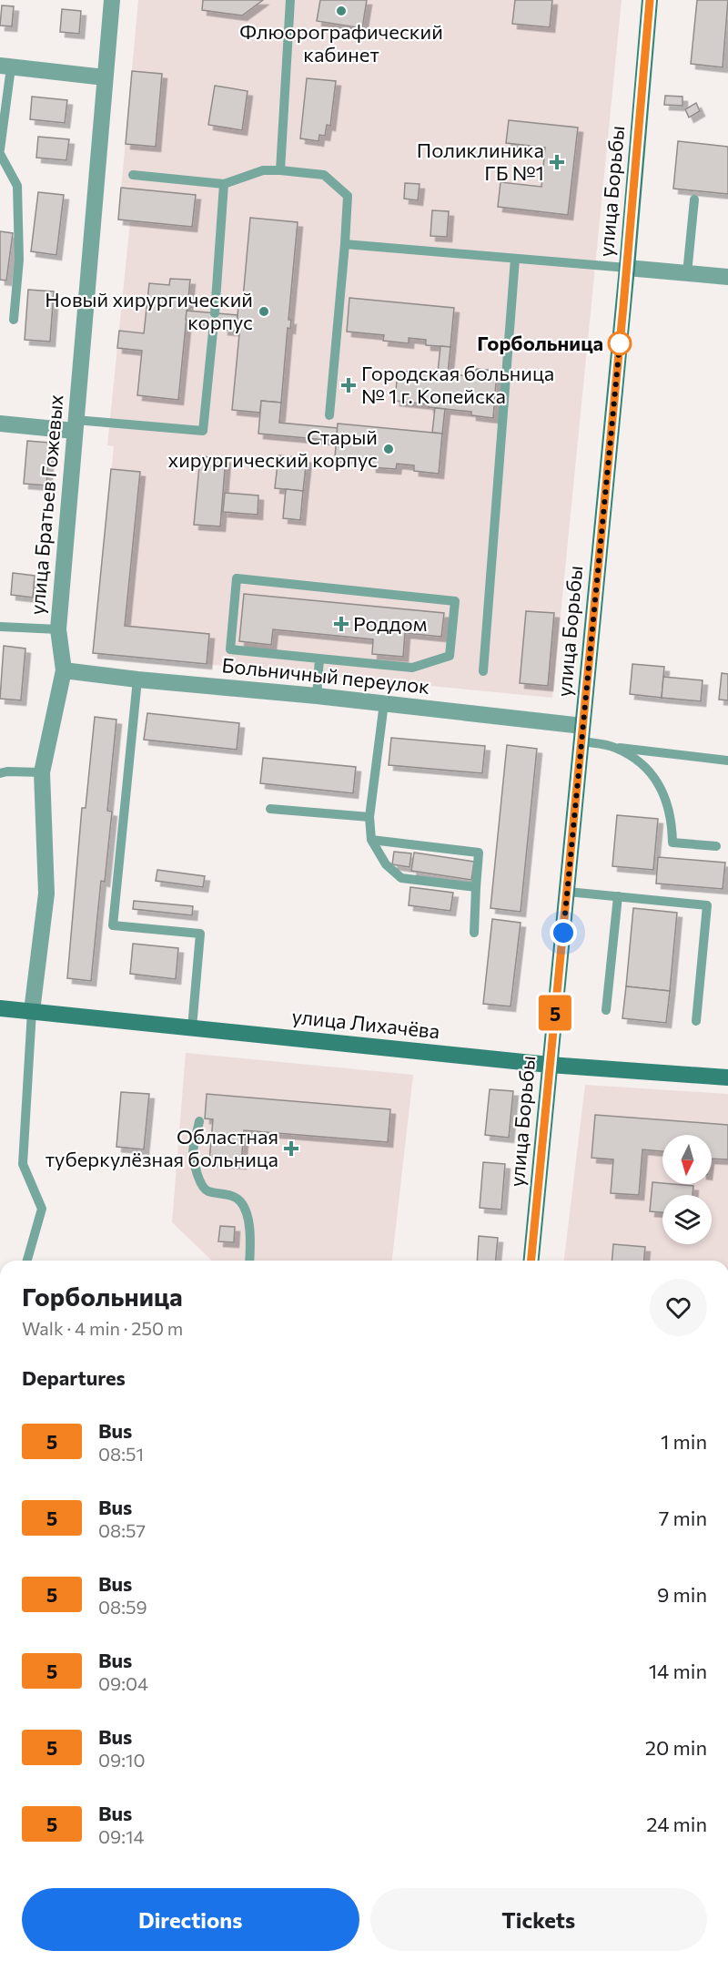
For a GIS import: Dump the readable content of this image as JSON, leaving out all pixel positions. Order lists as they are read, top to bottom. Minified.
{"streets":{"street":["улица Борьбы","улица Братьев Гожевых","Больничный переулок","улица Лихачёва"]},"crossings":[["улица Борьбы","Больничный переулок"],["улица Борьбы","улица Лихачёва"],["улица Братьев Гожевых","Больничный переулок"],["улица Братьев Гожевых","улица Лихачёва"]],"places":{"other":["Флюорографический кабинет","Новый хирургический корпус","Горбольница","Старый хирургический корпус"],"health":["Поликлиника ГБ №1","Городская больница № 1 г. Копейска","Роддом","Областная туберкулёзная больница"]},"lines":["bus line 5"],"north":"bottom","page":{"on_map":"5","heading":[["Горбольница","Walk · 4 min · 250 m"],"Departures"],"list":[{"mark":"5","name":"Bus","note":"08:51","value":"1 min"},{"mark":"5","name":"Bus","note":"08:57","value":"7 min"},{"mark":"5","name":"Bus","note":"08:59","value":"9 min"},{"mark":"5","name":"Bus","note":"09:04","value":"14 min"},{"mark":"5","name":"Bus","note":"09:10","value":"20 min"},{"mark":"5","name":"Bus","note":"09:14","value":"24 min"}],"buttons":["Directions","Tickets"]}}
